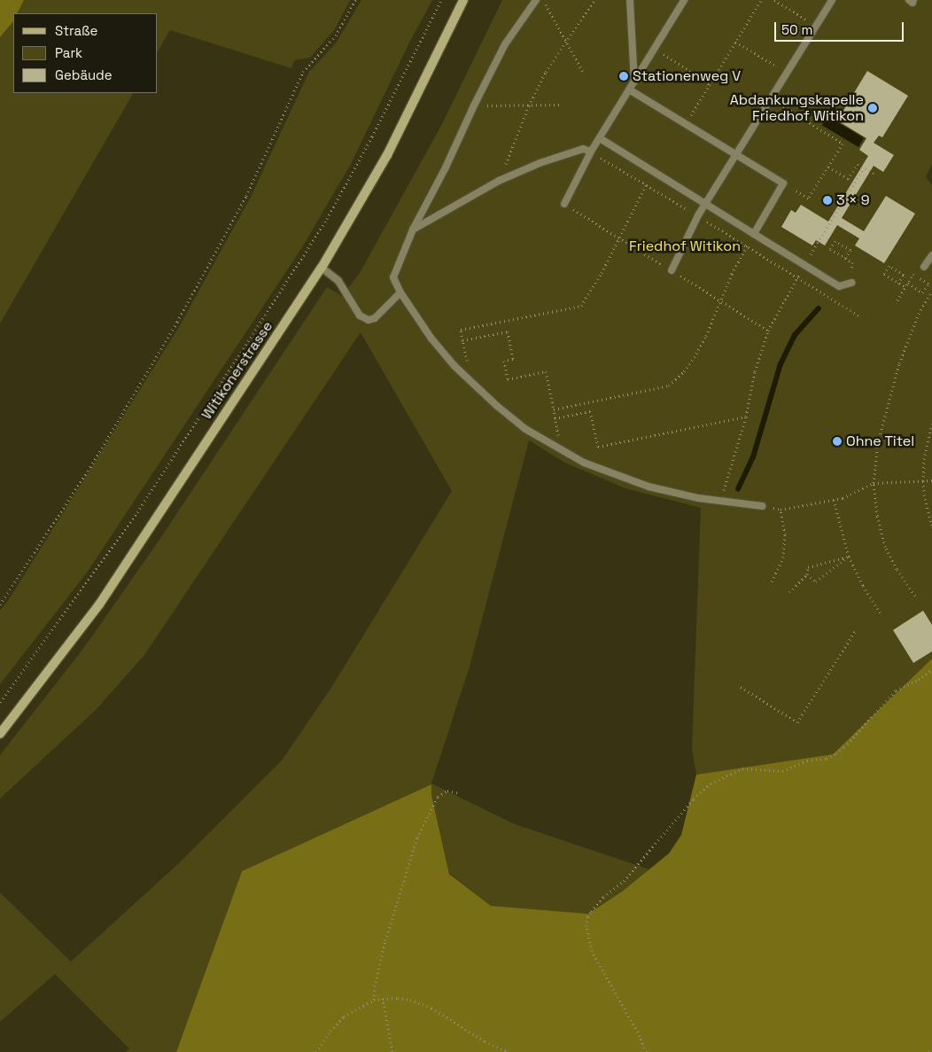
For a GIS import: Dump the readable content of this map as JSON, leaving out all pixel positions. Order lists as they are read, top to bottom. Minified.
{"streets":{"main road":["Witikonerstrasse"]},"parks":["Friedhof Witikon"],"places":["Stationenweg V","Abdankungskapelle Friedhof Witikon","3 × 9","Ohne Titel"],"legend":["Straße","Park","Gebäude"],"scale_bar":"50 m"}
